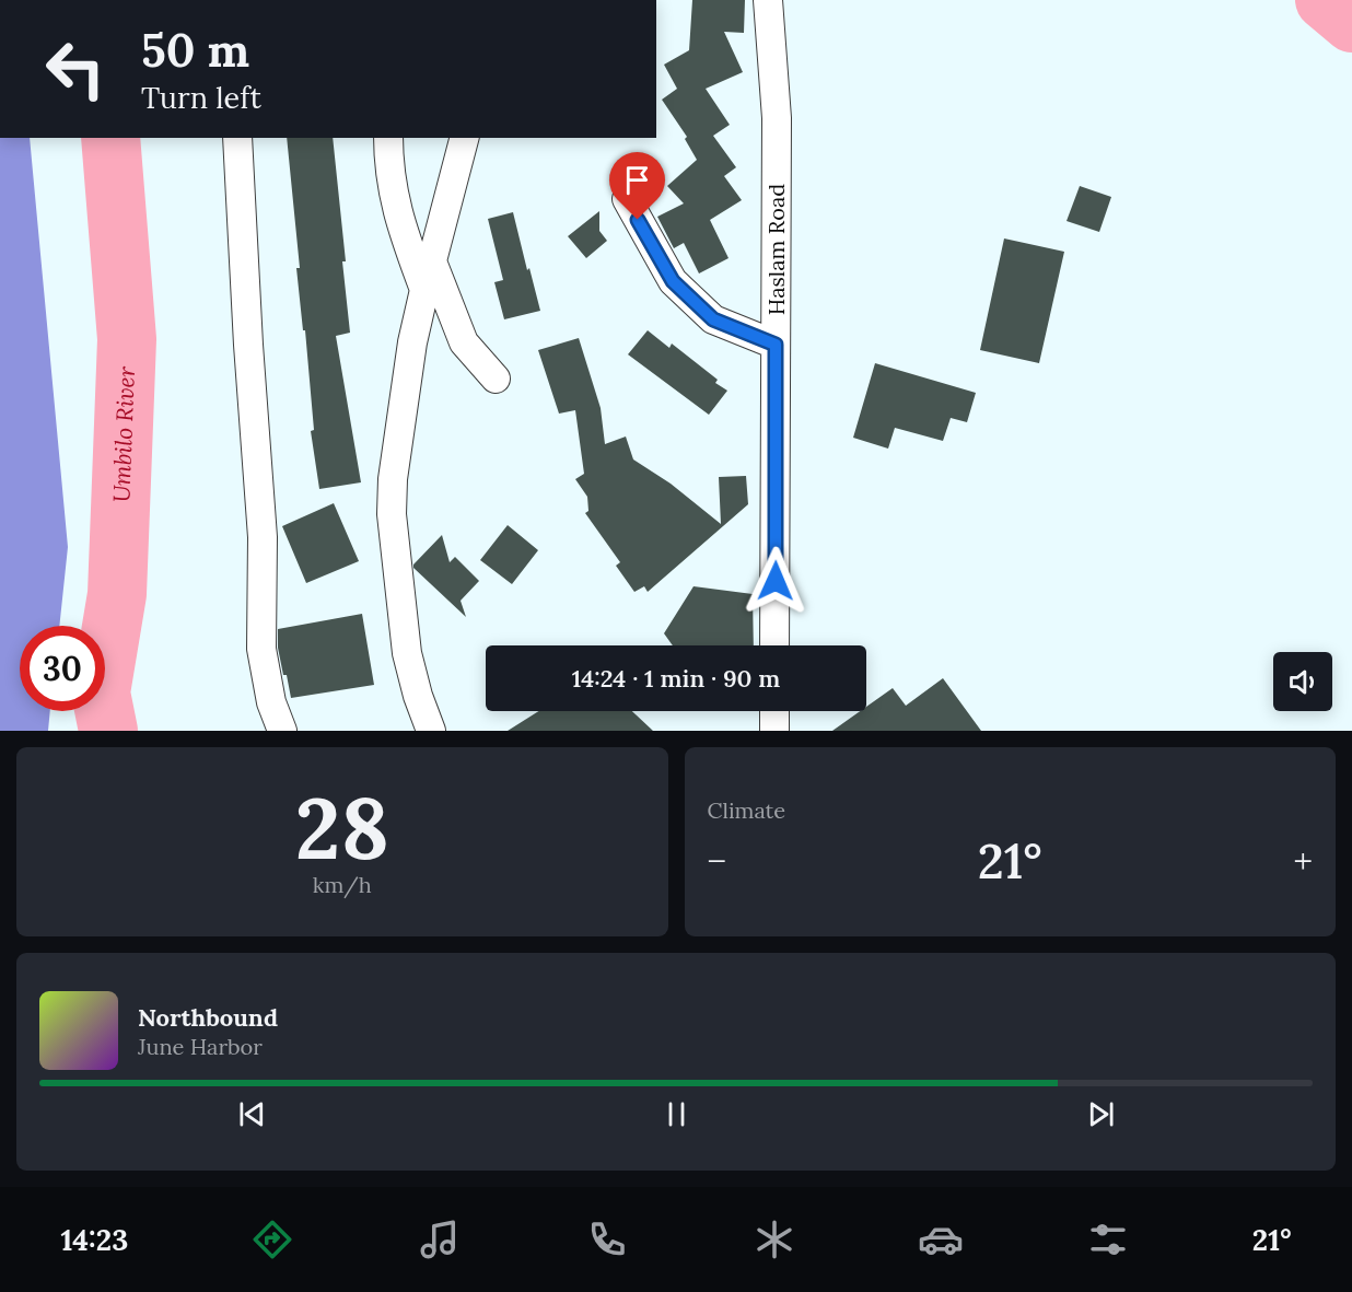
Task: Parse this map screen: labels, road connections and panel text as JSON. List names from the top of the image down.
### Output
{
  "streets": {
    "street": ["Haslam Road"]
  },
  "water": ["Umbilo River"],
  "page": {
    "turn": ["50 m", "Turn left"],
    "limit": "30",
    "trip": "14:24 · 1 min · 90 m",
    "tile": [
      ["28", "km/h"],
      "Climate"
    ],
    "heat": ["−", "21°", "+"],
    "song": ["Northbound", "June Harbor"],
    "tabs": ["14:23", "21°"]
  }
}
